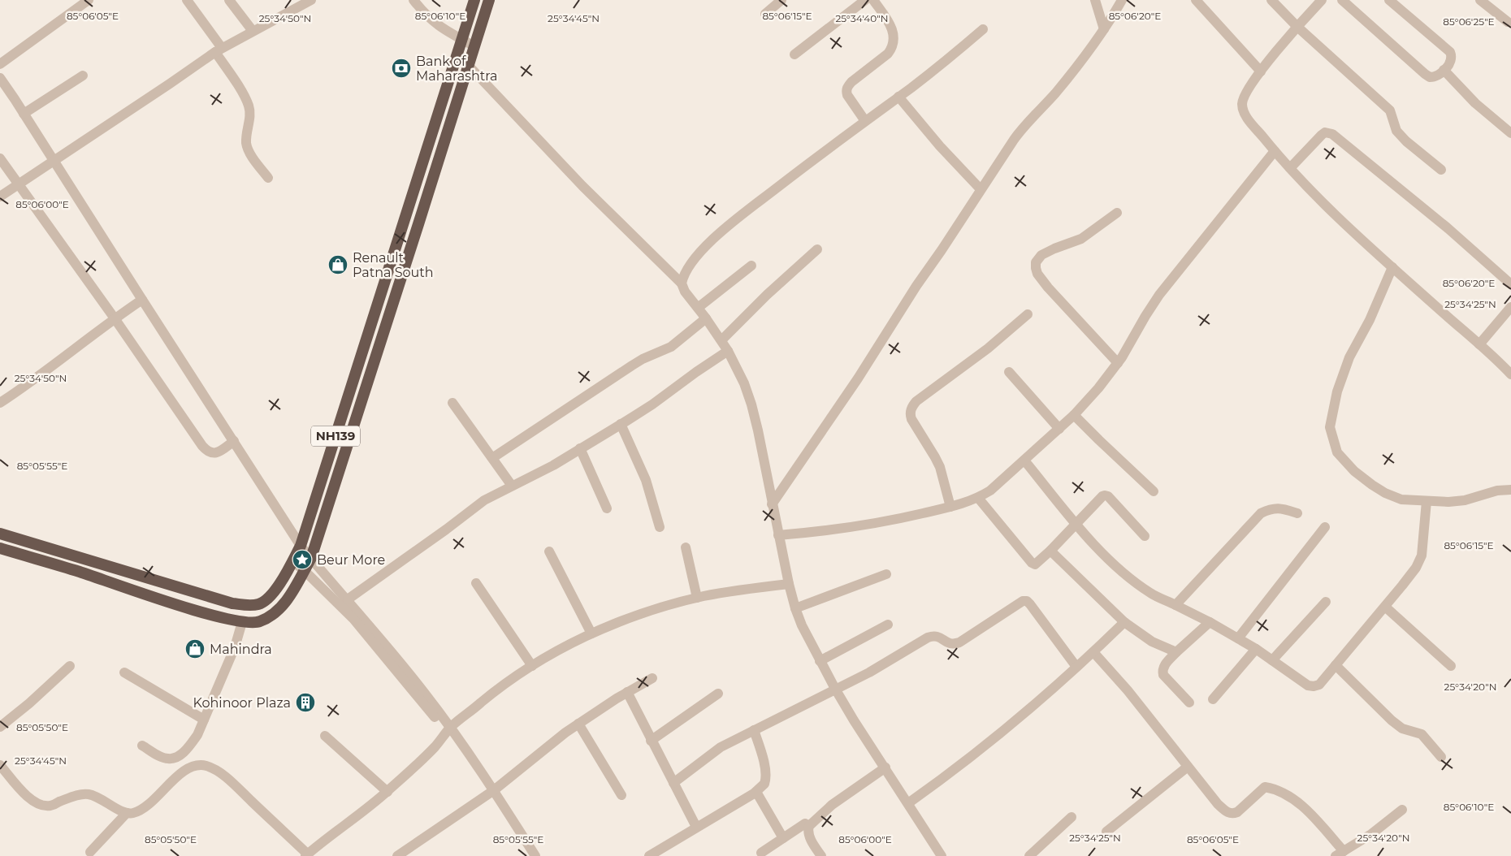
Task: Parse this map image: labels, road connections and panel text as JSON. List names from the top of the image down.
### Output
{
  "streets": {
    "highway": ["NH139"]
  },
  "places": {
    "bank": ["Bank of Maharashtra"],
    "shop": ["Renault Patna South", "Mahindra"],
    "place": ["Beur More"],
    "building": ["Kohinoor Plaza"]
  },
  "coordinates": [
    "85°06'05\"E",
    "85°06'10\"E",
    "85°06'15\"E",
    "85°06'20\"E",
    "25°34'40\"N",
    "25°34'50\"N",
    "25°34'45\"N",
    "85°06'25\"E",
    "85°06'00\"E",
    "25°34'25\"N",
    "85°05'55\"E",
    "25°34'20\"N",
    "85°05'50\"E"
  ]
}
